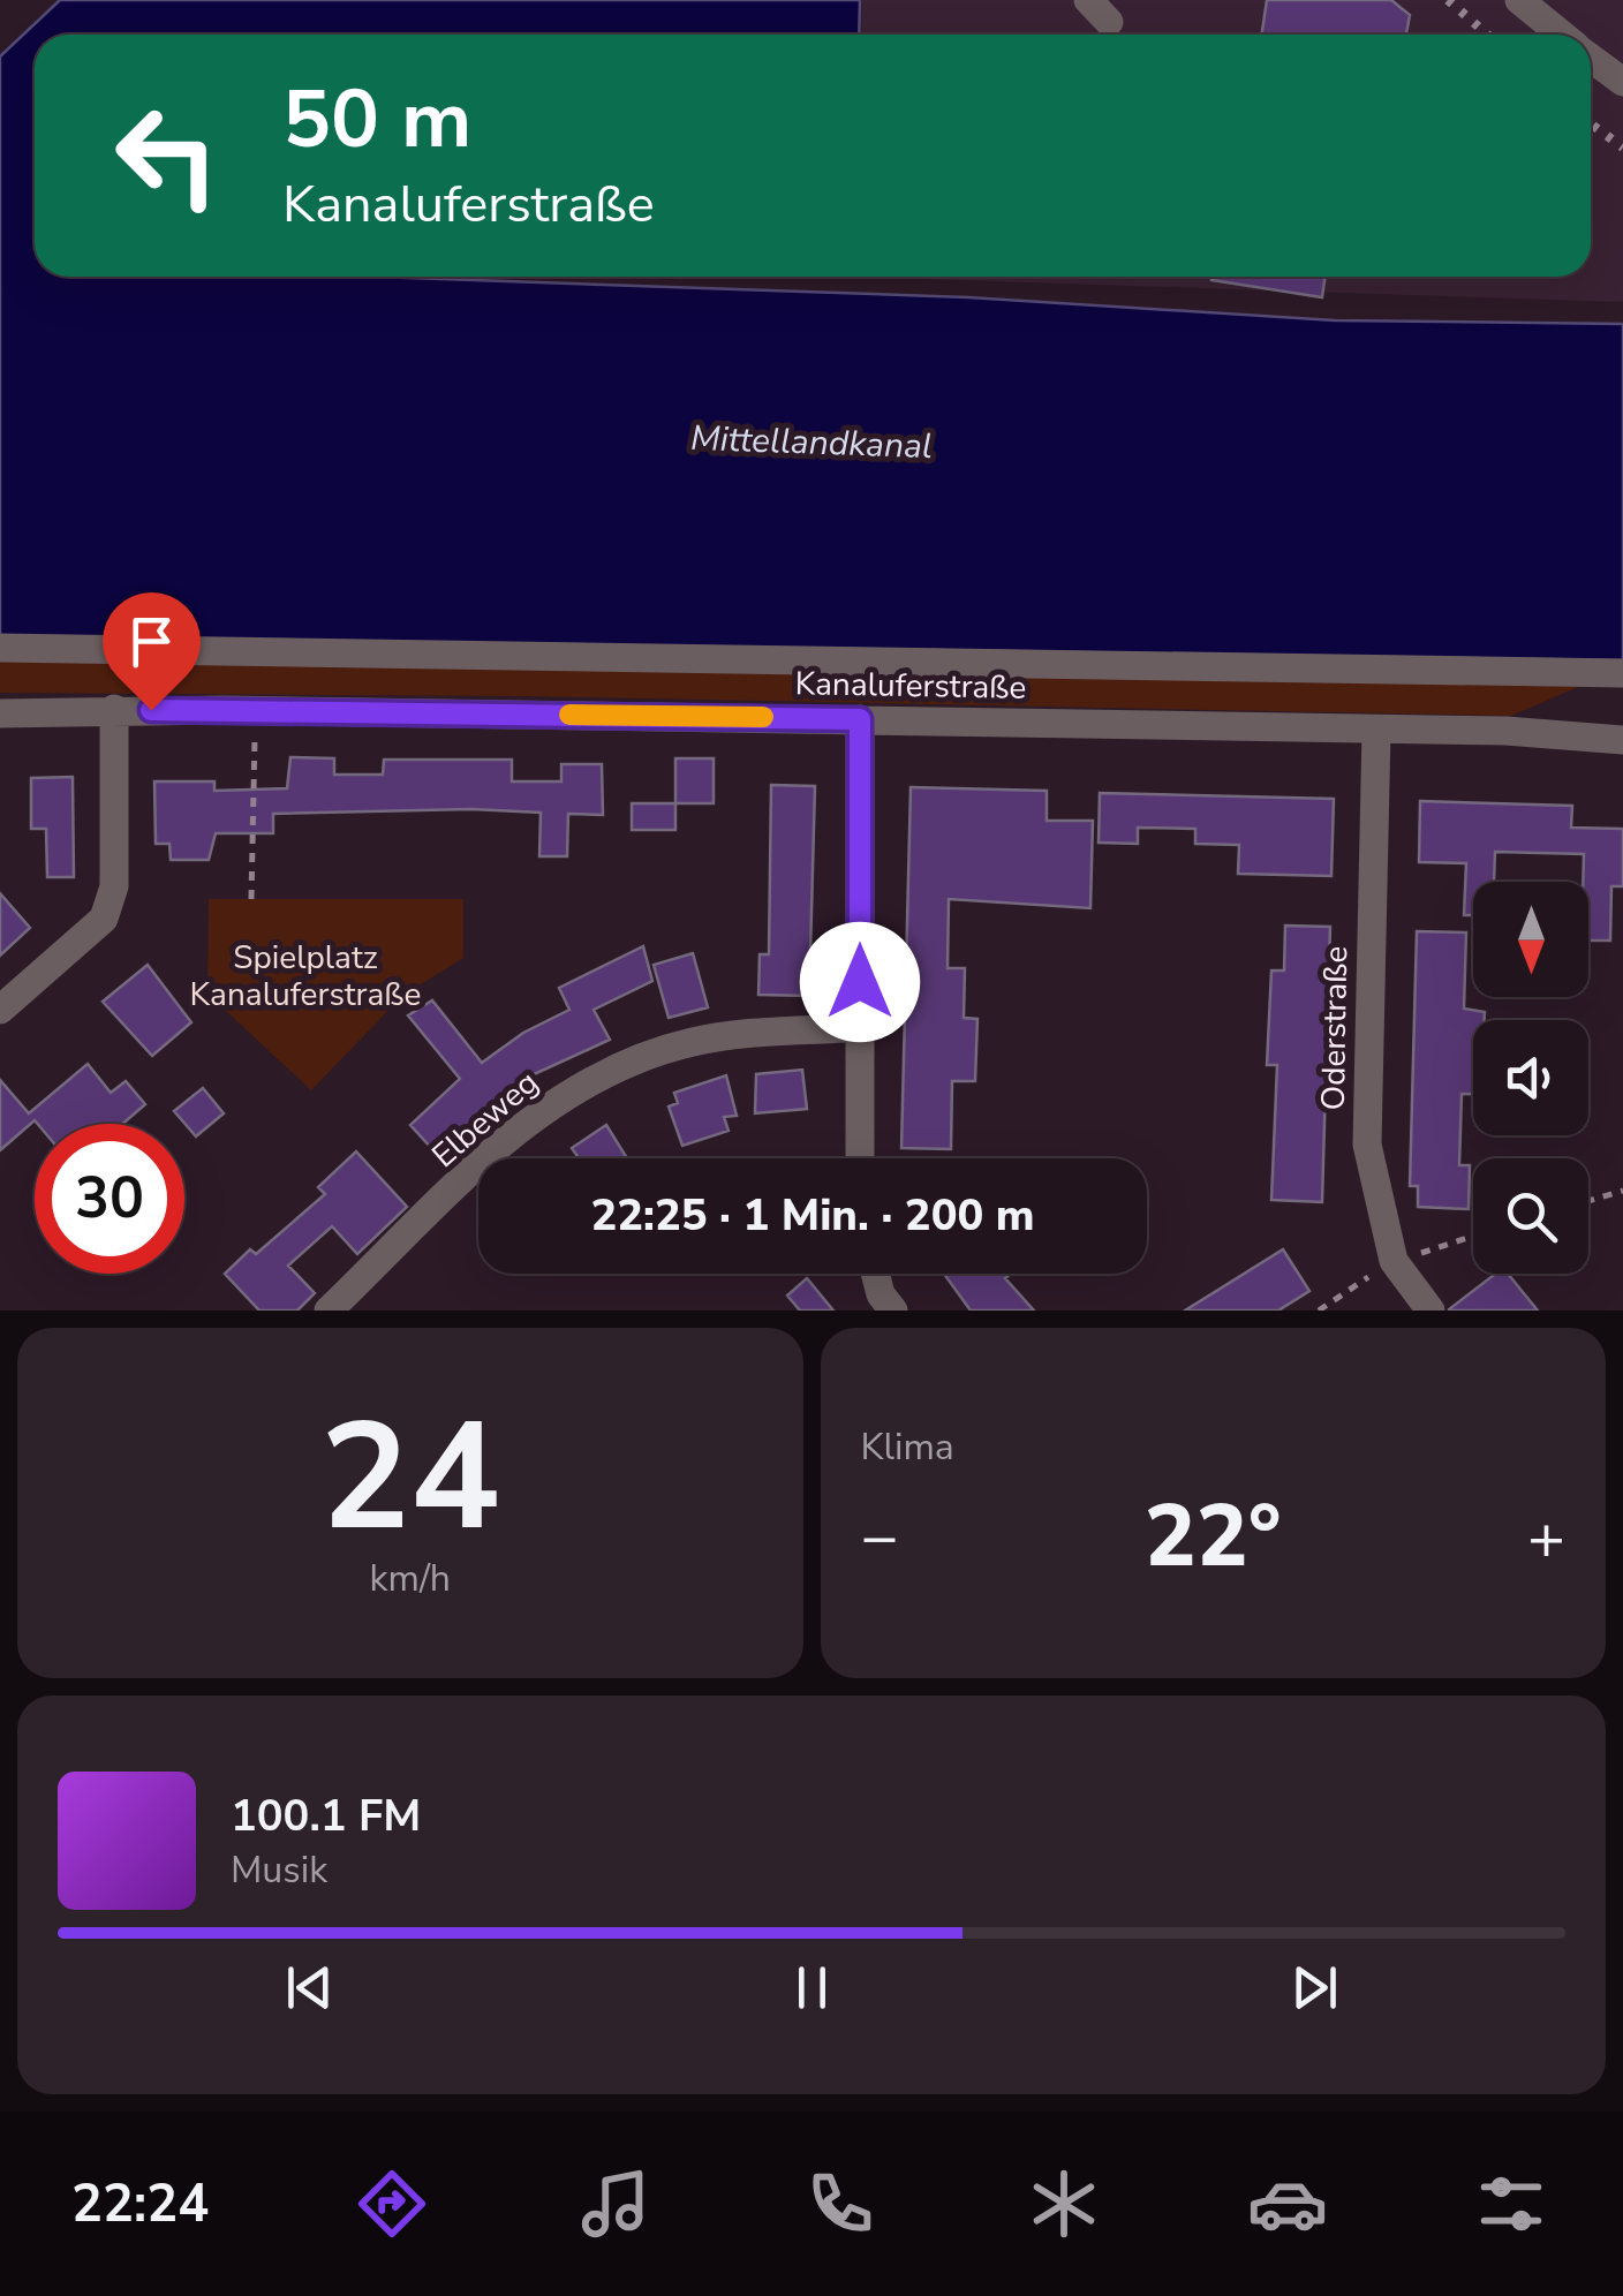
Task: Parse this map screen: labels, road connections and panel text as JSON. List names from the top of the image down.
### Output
{
  "streets": {
    "street": ["Kanaluferstraße", "Oderstraße", "Elbeweg"]
  },
  "crossings": [
    ["Kanaluferstraße", "Oderstraße"]
  ],
  "water": ["Mittellandkanal"],
  "parks": ["Spielplatz Kanaluferstraße"],
  "north": "bottom",
  "page": {
    "turn": ["50 m", "Kanaluferstraße"],
    "limit": "30",
    "trip": "22:25 · 1 Min. · 200 m",
    "tile": [
      ["24", "km/h"],
      "Klima"
    ],
    "heat": ["−", "22°", "+"],
    "song": ["100.1 FM", "Musik"],
    "tabs": "22:24"
  }
}
